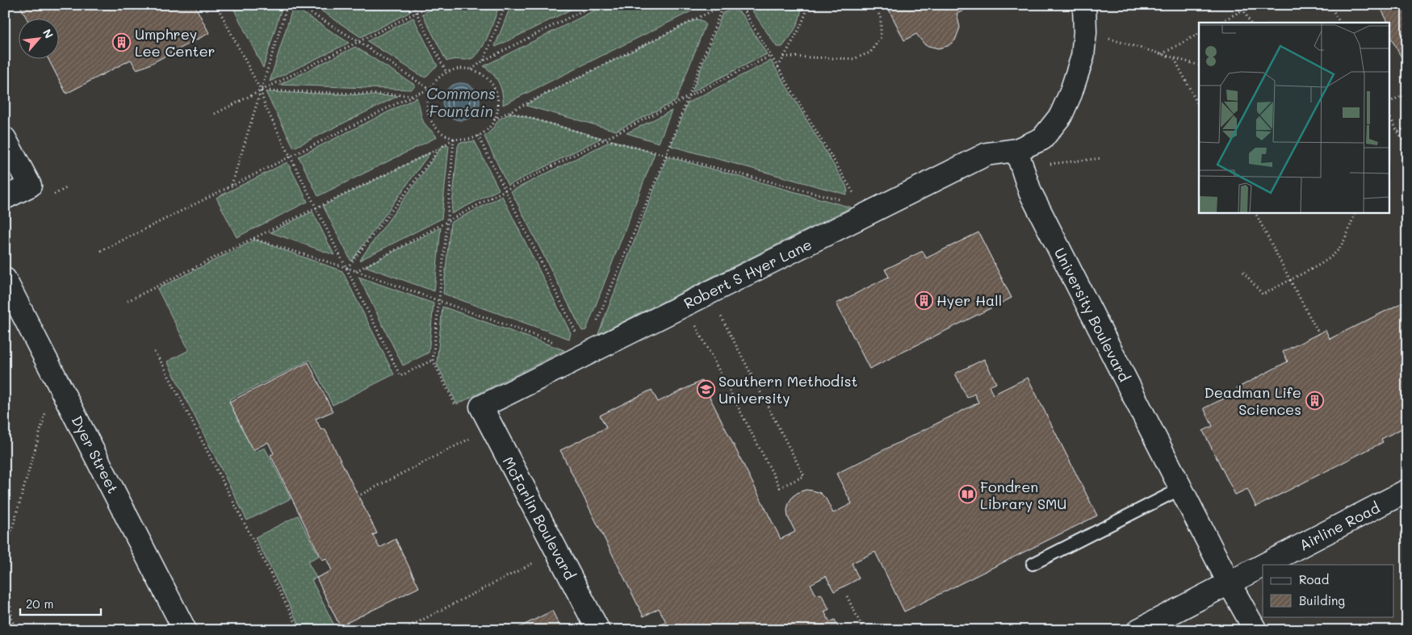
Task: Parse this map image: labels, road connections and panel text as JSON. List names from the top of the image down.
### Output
{
  "streets": {
    "street": [
      "Robert S Hyer Lane",
      "University Boulevard",
      "Dyer Street",
      "McFarlin Boulevard",
      "Airline Road"
    ]
  },
  "crossings": [
    ["Robert S Hyer Lane", "University Boulevard"],
    ["Robert S Hyer Lane", "McFarlin Boulevard"],
    ["University Boulevard", "Airline Road"]
  ],
  "water": ["Commons Fountain"],
  "places": {
    "building": ["Umphrey Lee Center", "Hyer Hall", "Deadman Life Sciences"],
    "school or university": ["Southern Methodist University"],
    "library": ["Fondren Library SMU"]
  },
  "legend": ["Road", "Building"],
  "scale_bar": "20 m",
  "north": "top right"
}
